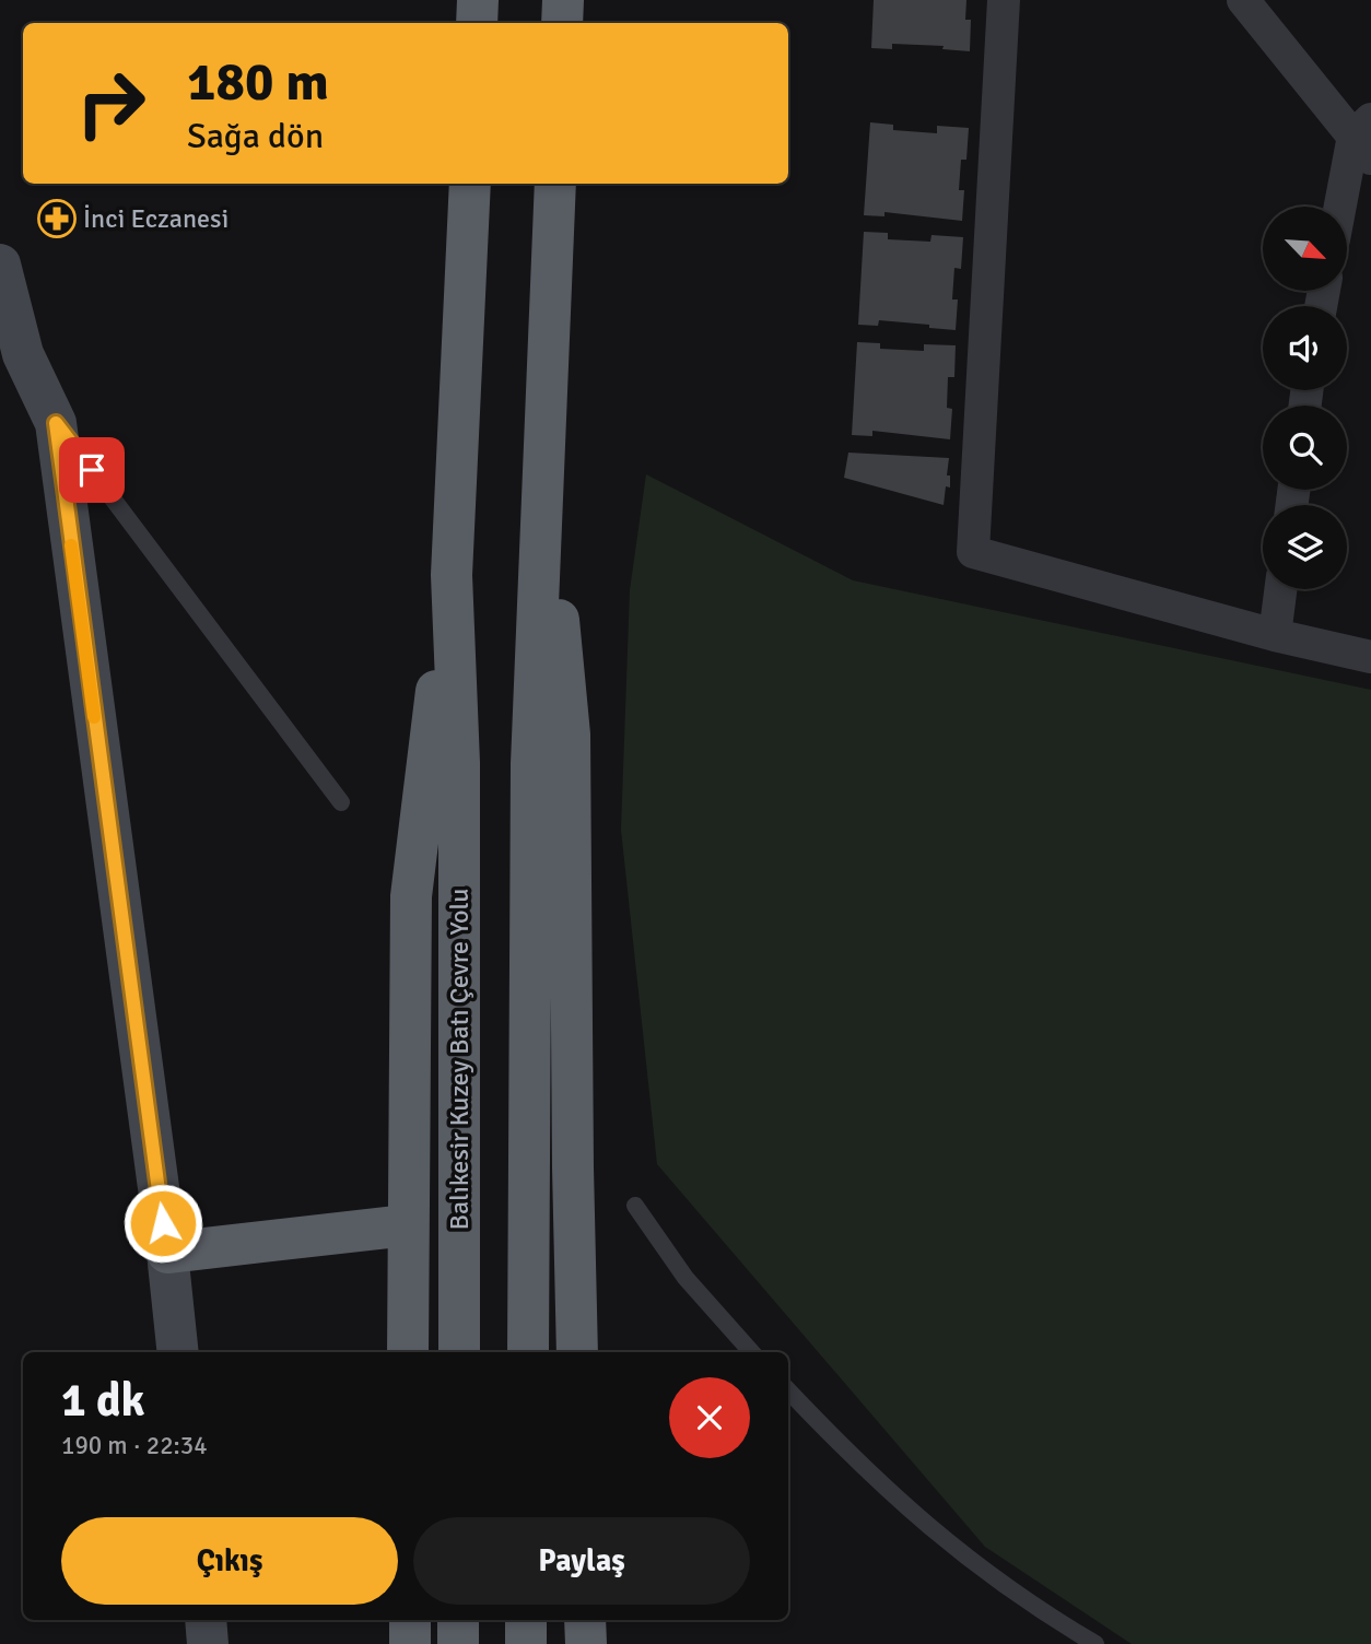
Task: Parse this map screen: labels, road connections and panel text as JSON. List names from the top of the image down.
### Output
{
  "streets": {
    "highway": ["Balıkesir Kuzey Batı Çevre Yolu"]
  },
  "places": {
    "pharmacy": ["İnci Eczanesi"]
  },
  "north": "bottom right",
  "page": {
    "turn": ["180 m", "Sağa dön"],
    "heading": ["1 dk", "190 m · 22:34"],
    "buttons": ["Çıkış", "Paylaş"]
  }
}
